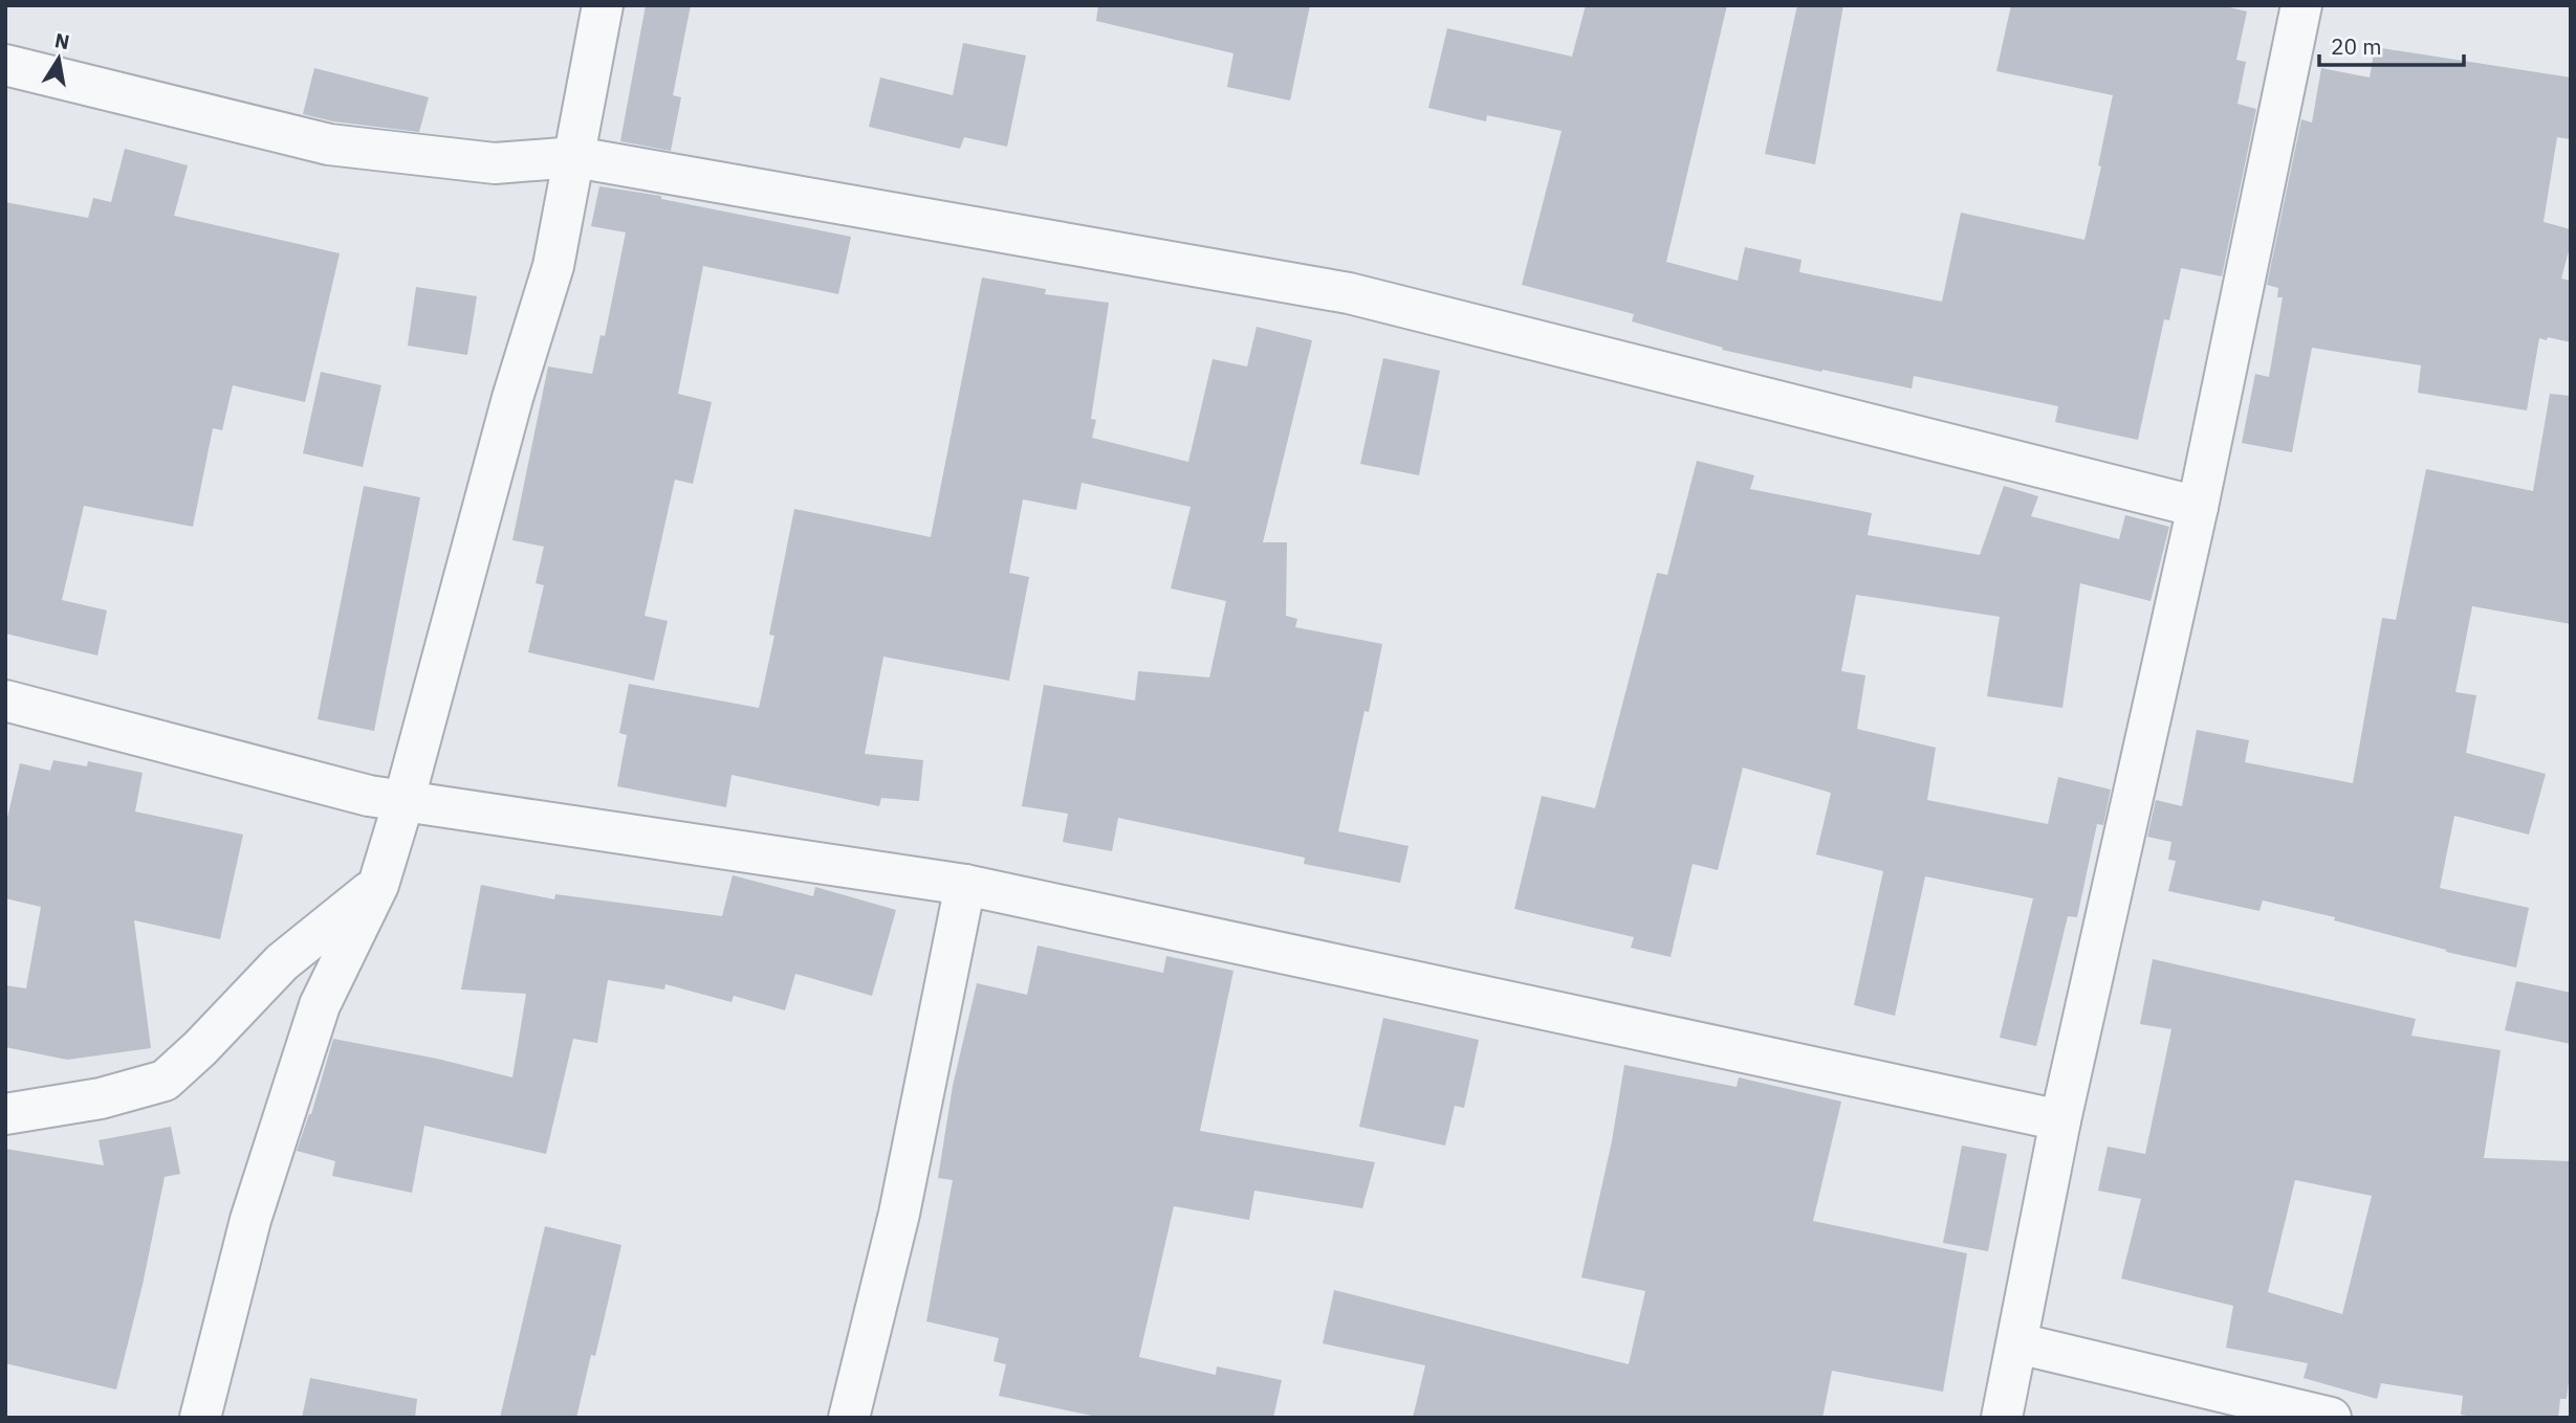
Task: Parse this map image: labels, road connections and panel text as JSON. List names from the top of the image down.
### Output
{
  "scale_bar": "20 m",
  "north": "top"
}
